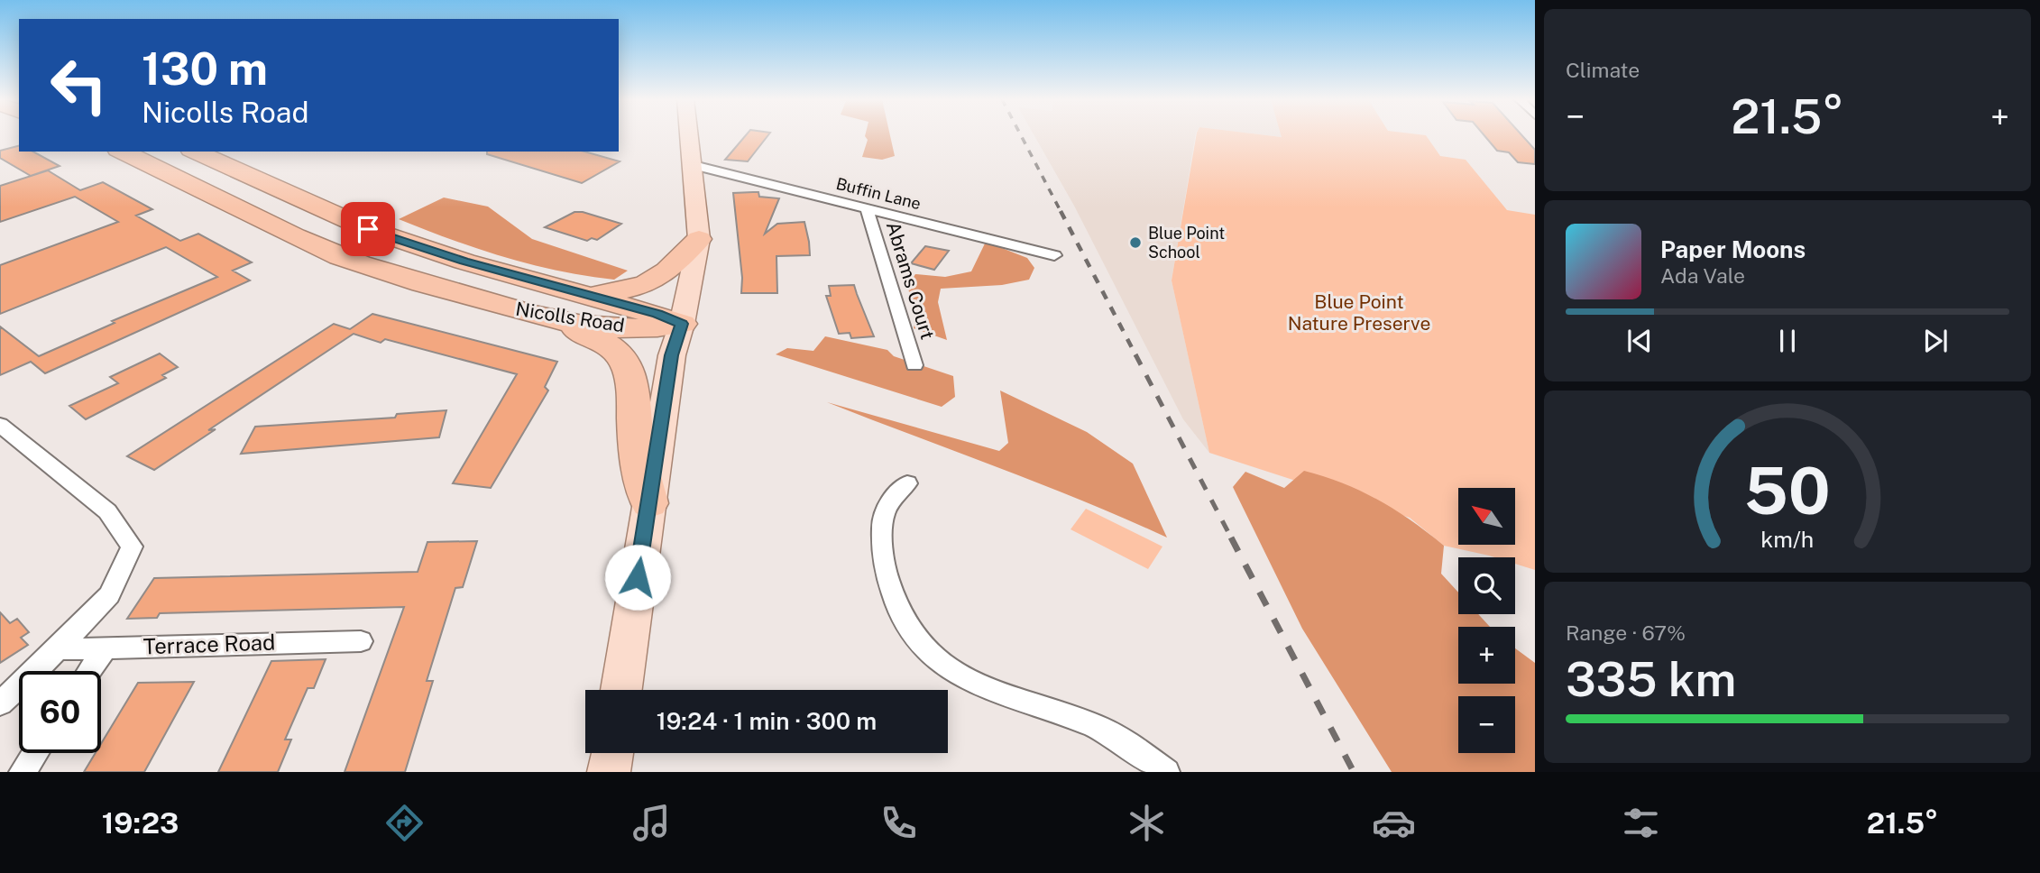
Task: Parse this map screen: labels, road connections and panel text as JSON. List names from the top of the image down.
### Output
{
  "streets": {
    "highway": ["Nicolls Road"],
    "street": ["Buffin Lane", "Abrams Court", "Terrace Road"]
  },
  "crossings": [
    ["Buffin Lane", "Abrams Court"]
  ],
  "parks": ["Blue Point Nature Preserve"],
  "places": ["Blue Point School"],
  "north": "top left",
  "page": {
    "tile": [
      "Climate",
      ["Range · 67%", "335 km"]
    ],
    "turn": ["130 m", "Nicolls Road"],
    "heat": ["−", "21.5°", "+"],
    "song": ["Paper Moons", "Ada Vale"],
    "map_buttons": ["+", "−"],
    "limit": "60",
    "trip": "19:24 · 1 min · 300 m",
    "tabs": ["19:23", "21.5°"],
    "gauge": ["50", "km/h"]
  }
}
